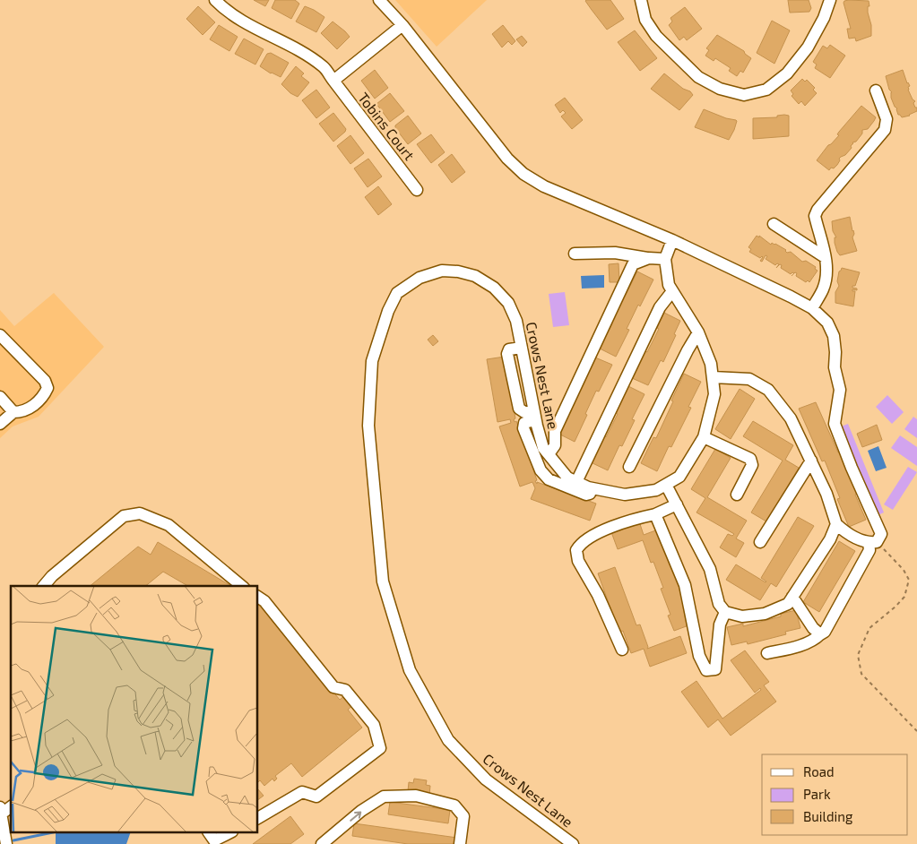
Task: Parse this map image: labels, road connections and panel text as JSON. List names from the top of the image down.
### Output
{
  "streets": {
    "street": ["Tobins Court", "Crows Nest Lane"]
  },
  "legend": ["Road", "Park", "Building"]
}
